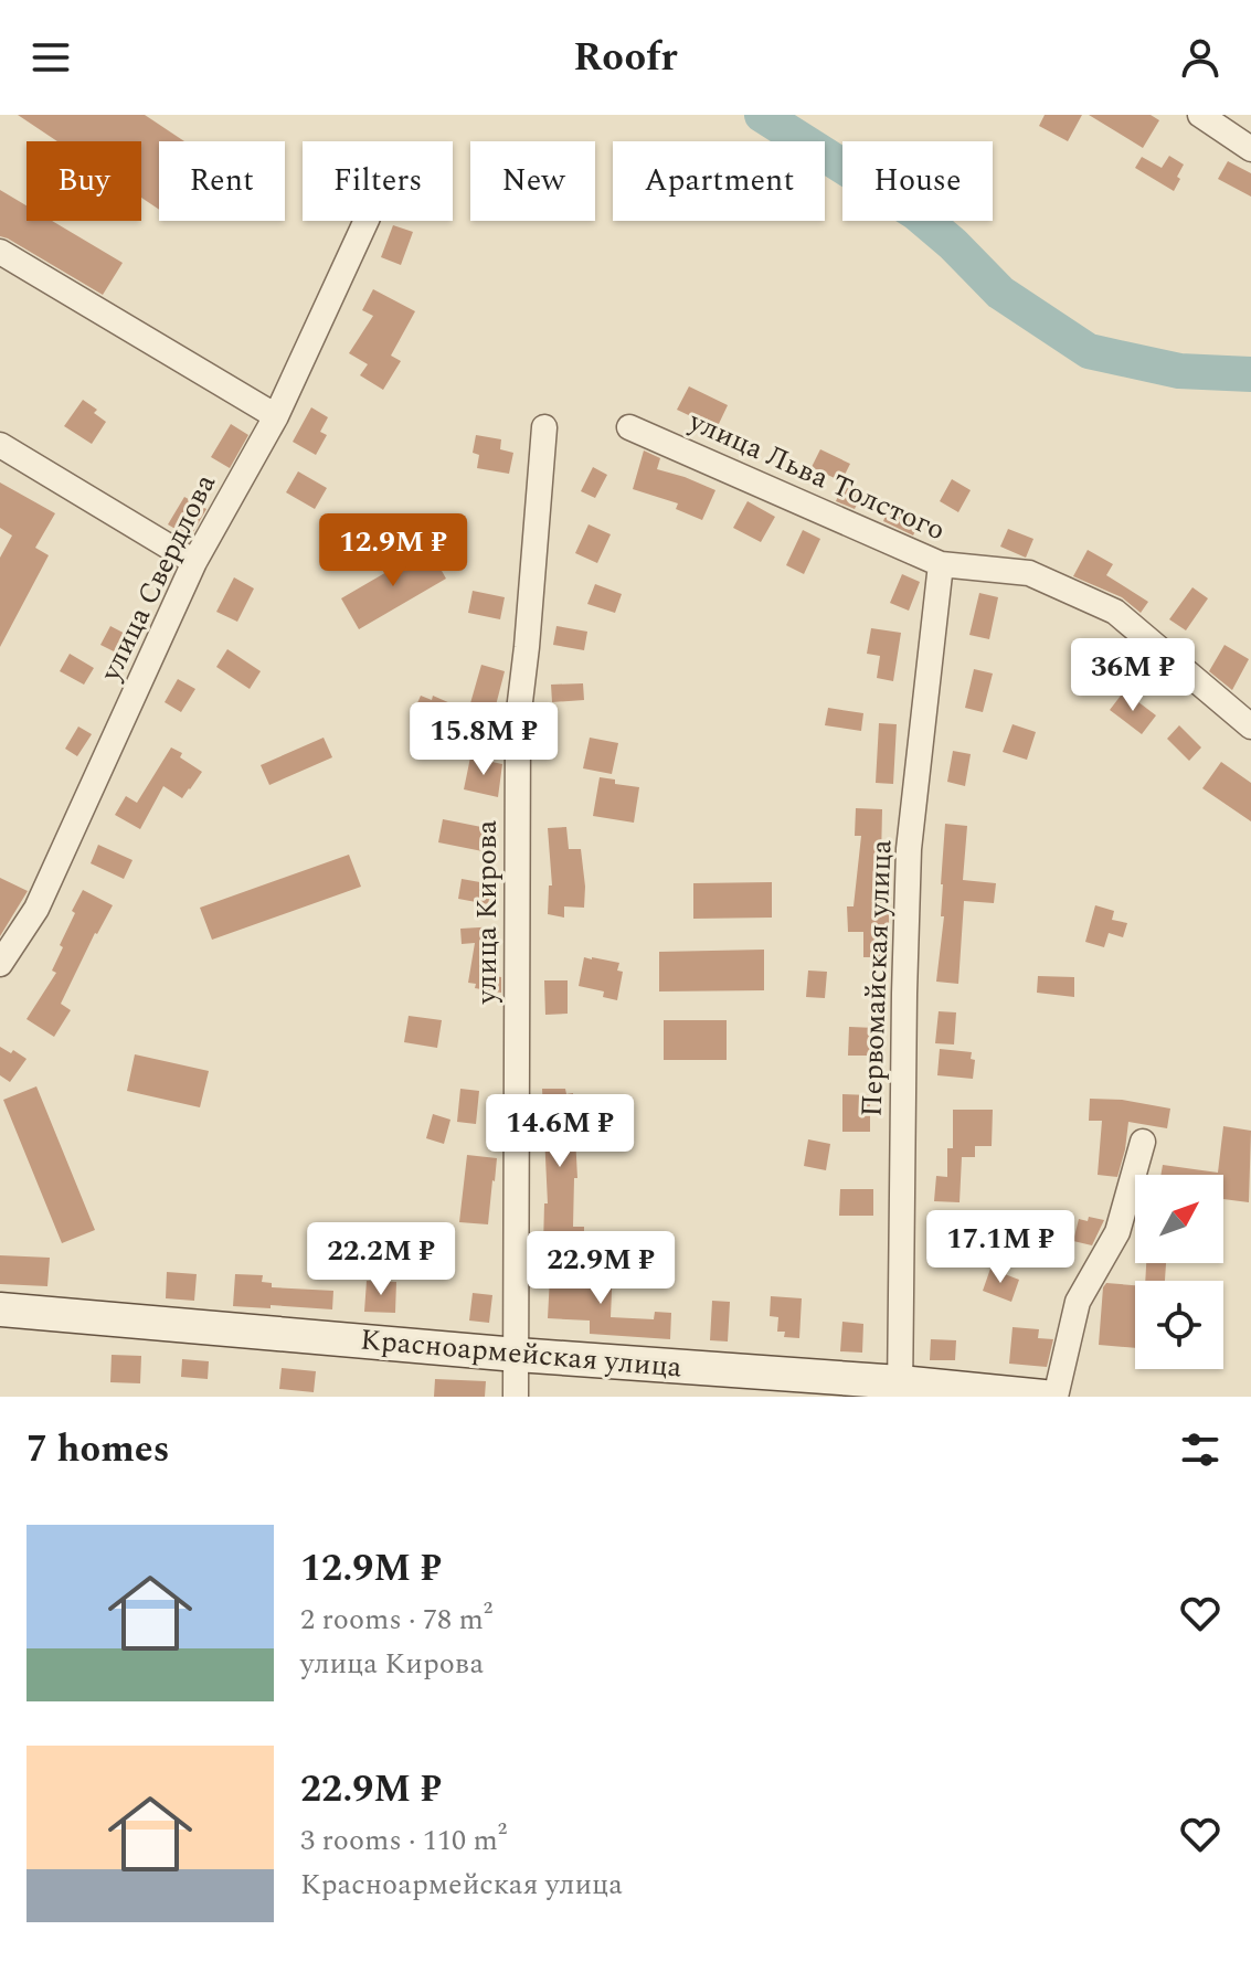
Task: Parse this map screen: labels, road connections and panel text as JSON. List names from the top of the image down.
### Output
{
  "streets": {
    "main road": ["Красноармейская улица"],
    "street": [
      "улица Льва Толстого",
      "улица Свердлова",
      "улица Кирова",
      "Первомайская улица"
    ]
  },
  "crossings": [
    ["улица Льва Толстого", "Первомайская улица"],
    ["улица Кирова", "Красноармейская улица"],
    ["Первомайская улица", "Красноармейская улица"]
  ],
  "north": "top right",
  "page": {
    "header": "Roofr",
    "chip": [
      "Buy",
      "Rent",
      "Filters",
      "New",
      "Apartment",
      "House"
    ],
    "price": [
      "12.9M ₽",
      "36M ₽",
      "15.8M ₽",
      "14.6M ₽",
      "17.1M ₽",
      "22.2M ₽",
      "22.9M ₽"
    ],
    "heading": "7 homes",
    "list": [
      {
        "name": "12.9M ₽",
        "note": "2 rooms · 78 m² · улица Кирова"
      },
      {
        "name": "22.9M ₽",
        "note": "3 rooms · 110 m² · Красноармейская улица"
      }
    ]
  }
}
